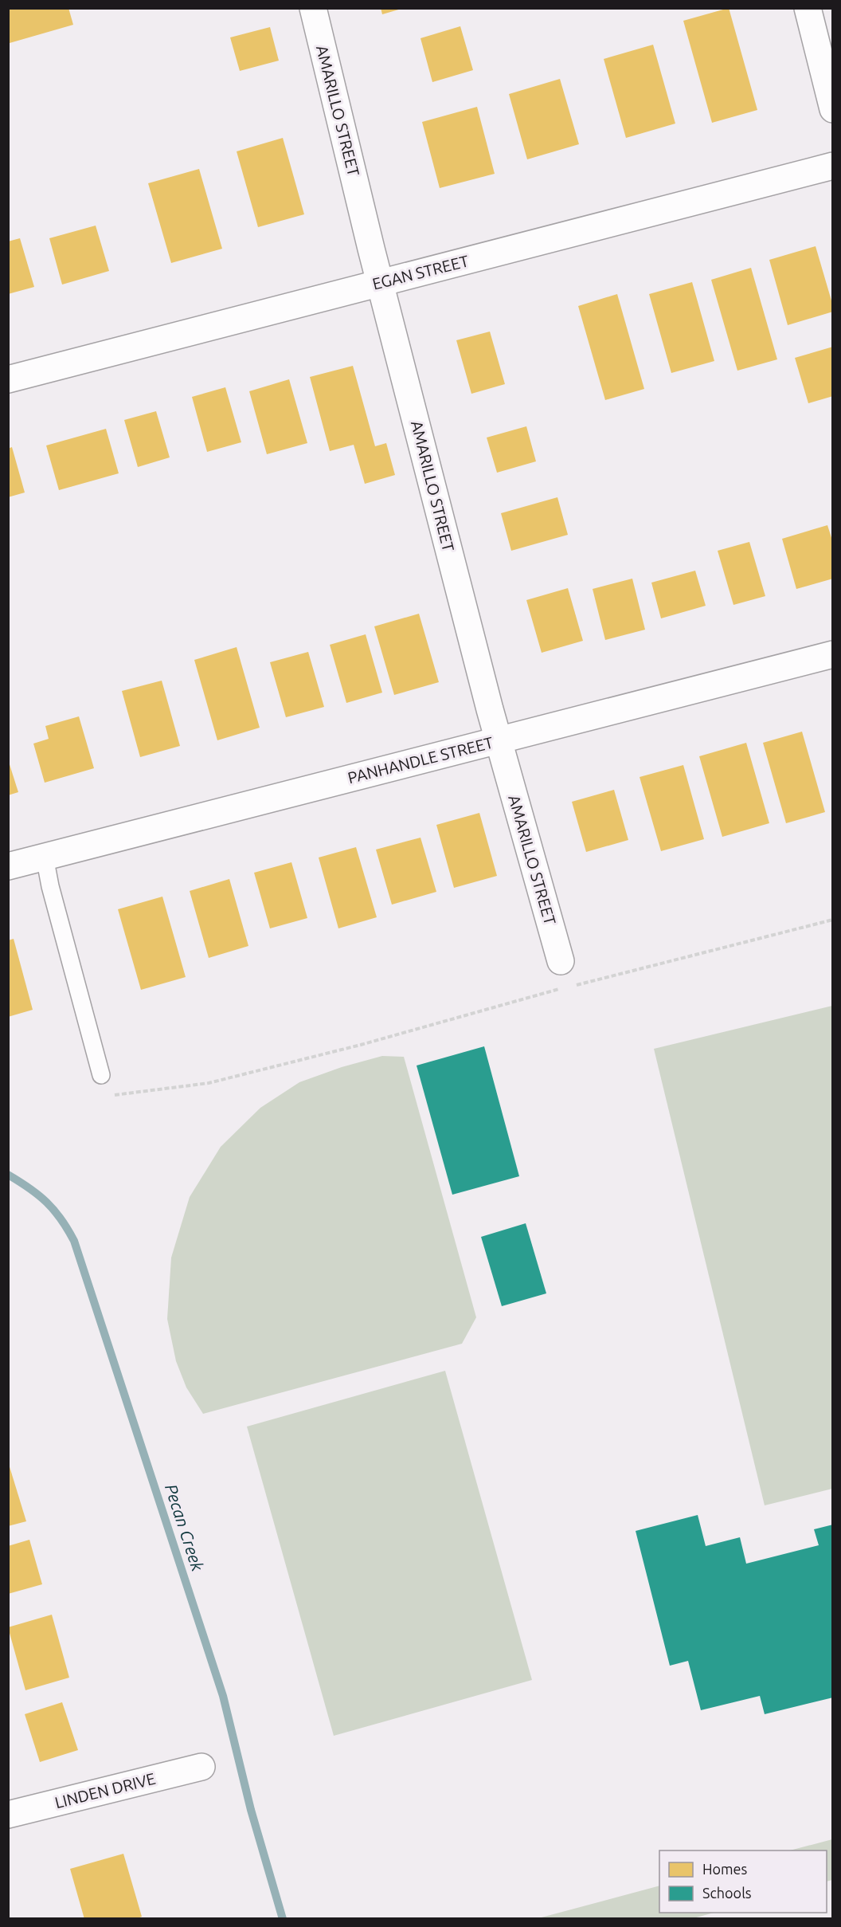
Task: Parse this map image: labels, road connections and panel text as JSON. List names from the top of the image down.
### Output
{
  "streets": {
    "street": [
      "AMARILLO STREET",
      "EGAN STREET",
      "PANHANDLE STREET",
      "LINDEN DRIVE"
    ]
  },
  "crossings": [
    ["AMARILLO STREET", "EGAN STREET"],
    ["AMARILLO STREET", "PANHANDLE STREET"]
  ],
  "water": ["Pecan Creek"],
  "legend": ["Homes", "Schools"]
}
